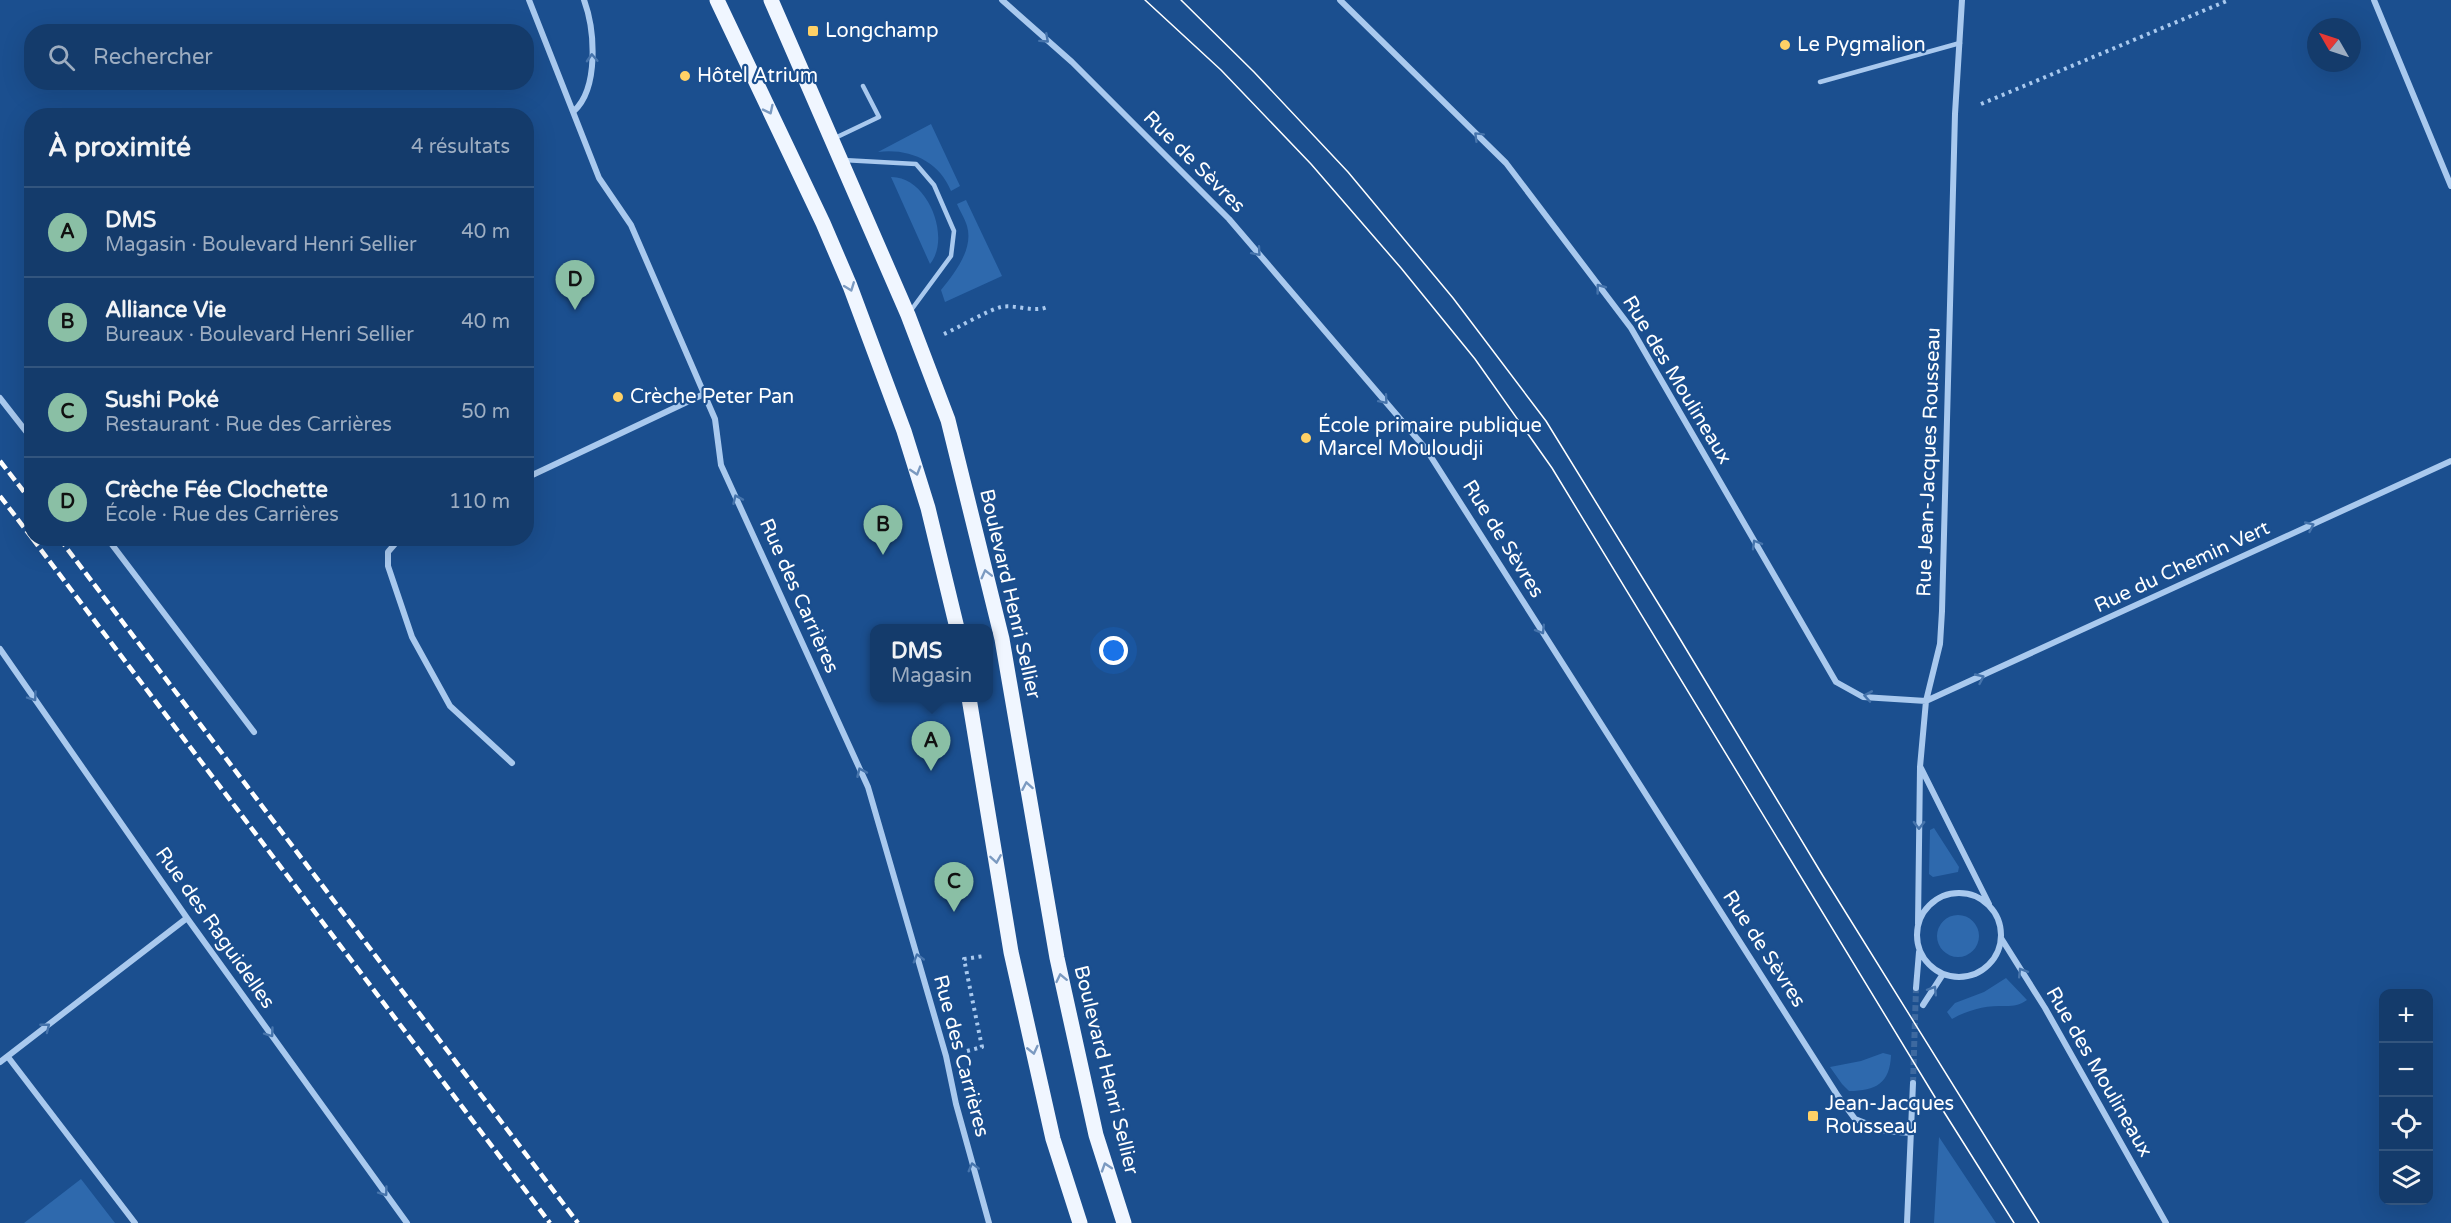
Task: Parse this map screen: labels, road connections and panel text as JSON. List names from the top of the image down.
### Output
{
  "streets": {
    "main road": ["Boulevard Henri Sellier"],
    "street": [
      "Rue de Sèvres",
      "Rue des Moulineaux",
      "Rue Jean-Jacques Rousseau",
      "Rue du Chemin Vert",
      "Rue des Carrières",
      "Rue des Raguidelles"
    ]
  },
  "crossings": [
    ["Rue des Moulineaux", "Rue Jean-Jacques Rousseau"],
    ["Rue des Moulineaux", "Rue du Chemin Vert"],
    ["Rue Jean-Jacques Rousseau", "Rue du Chemin Vert"]
  ],
  "one_way": [
    "Rue de Sèvres",
    "Rue des Moulineaux",
    "Rue du Chemin Vert",
    "Rue des Carrières",
    "Rue des Raguidelles"
  ],
  "places": {
    "transit": ["Longchamp", "Jean-Jacques Rousseau"],
    "other": [
      "Le Pygmalion",
      "Hôtel Atrium",
      "Crèche Peter Pan",
      "École primaire publique Marcel Mouloudji"
    ]
  },
  "north": "top left",
  "page": {
    "search": "Rechercher",
    "heading": ["À proximité", "4 résultats"],
    "list": [
      {
        "mark": "A",
        "name": "DMS",
        "note": "Magasin · Boulevard Henri Sellier",
        "value": "40 m"
      },
      {
        "mark": "B",
        "name": "Alliance Vie",
        "note": "Bureaux · Boulevard Henri Sellier",
        "value": "40 m"
      },
      {
        "mark": "C",
        "name": "Sushi Poké",
        "note": "Restaurant · Rue des Carrières",
        "value": "50 m"
      },
      {
        "mark": "D",
        "name": "Crèche Fée Clochette",
        "note": "École · Rue des Carrières",
        "value": "110 m"
      }
    ],
    "pins": [
      "D",
      "B",
      "A",
      "C"
    ],
    "popup": ["DMS", "Magasin"],
    "map_buttons": ["+", "−"]
  }
}
